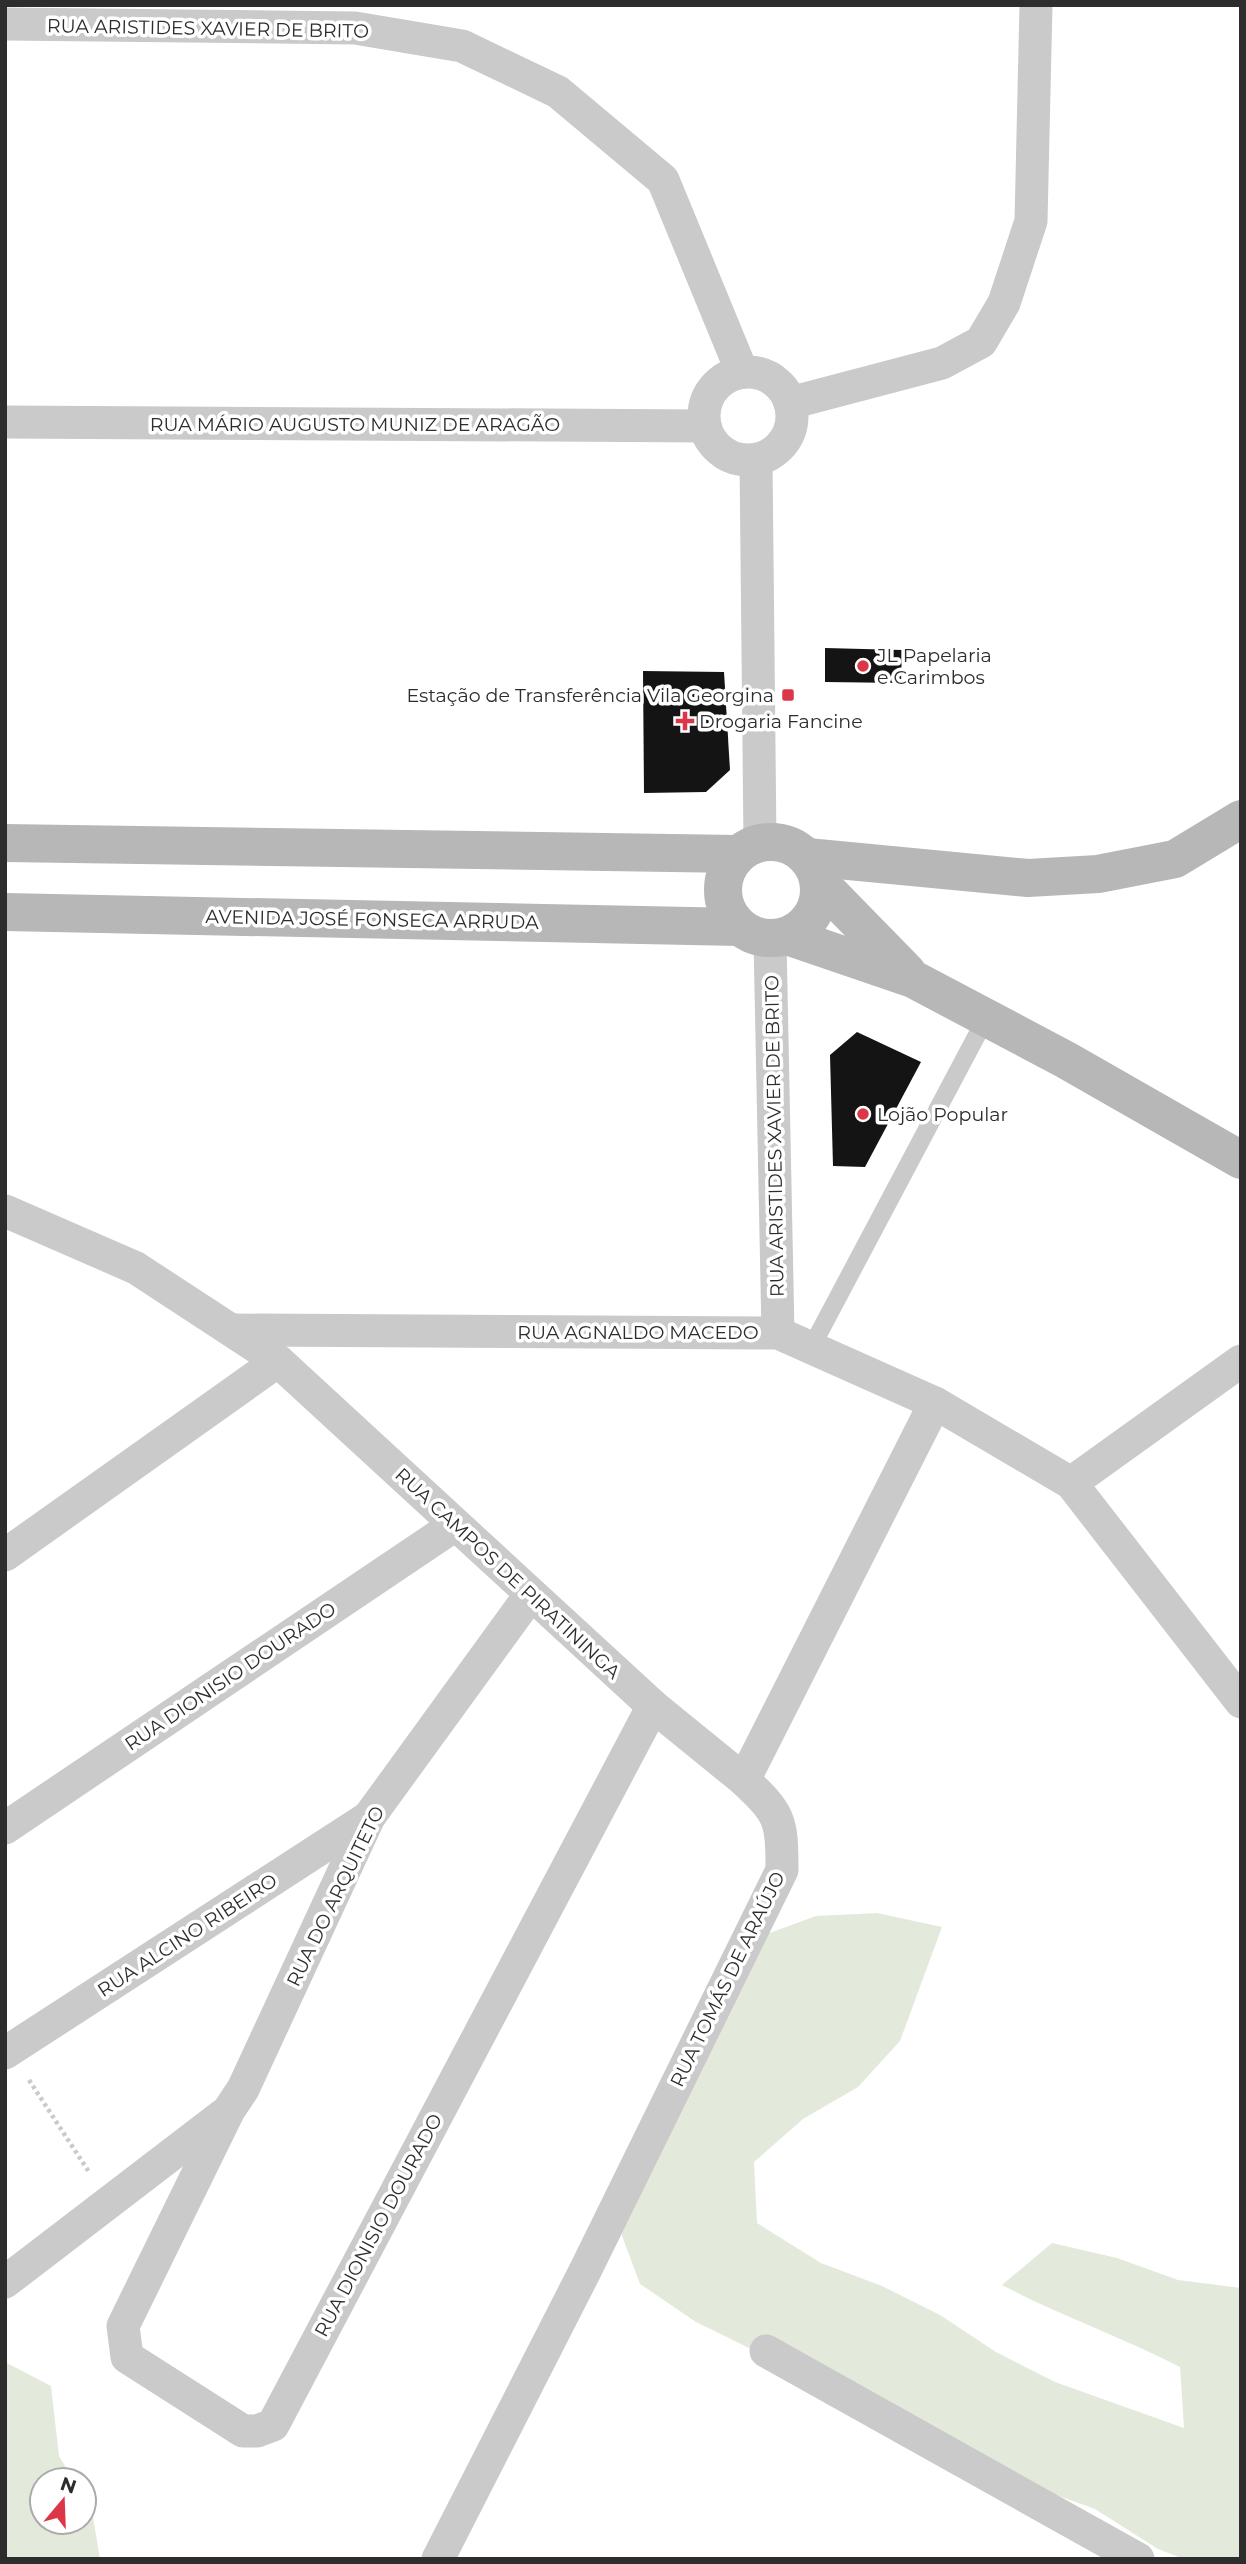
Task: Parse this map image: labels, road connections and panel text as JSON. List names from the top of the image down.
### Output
{
  "streets": {
    "main road": ["AVENIDA JOSÉ FONSECA ARRUDA"],
    "street": [
      "RUA ARISTIDES XAVIER DE BRITO",
      "RUA MÁRIO AUGUSTO MUNIZ DE ARAGÃO",
      "RUA AGNALDO MACEDO",
      "RUA CAMPOS DE PIRATININGA",
      "RUA DIONISIO DOURADO",
      "RUA DO ARQUITETO",
      "RUA ALCINO RIBEIRO",
      "RUA TOMÁS DE ARAÚJO"
    ]
  },
  "crossings": [
    ["RUA ARISTIDES XAVIER DE BRITO", "RUA MÁRIO AUGUSTO MUNIZ DE ARAGÃO"],
    ["RUA ARISTIDES XAVIER DE BRITO", "AVENIDA JOSÉ FONSECA ARRUDA"],
    ["RUA ARISTIDES XAVIER DE BRITO", "RUA AGNALDO MACEDO"],
    ["RUA AGNALDO MACEDO", "RUA CAMPOS DE PIRATININGA"],
    ["RUA CAMPOS DE PIRATININGA", "RUA DIONISIO DOURADO"],
    ["RUA CAMPOS DE PIRATININGA", "RUA DO ARQUITETO"],
    ["RUA CAMPOS DE PIRATININGA", "RUA TOMÁS DE ARAÚJO"],
    ["RUA DIONISIO DOURADO", "RUA DO ARQUITETO"],
    ["RUA DO ARQUITETO", "RUA ALCINO RIBEIRO"]
  ],
  "places": {
    "other": ["JL Papelaria e Carimbos", "Lojão Popular"],
    "transit": ["Estação de Transferência Vila Georgina"],
    "health": ["Drogaria Fancine"]
  },
  "north": "top"
}
